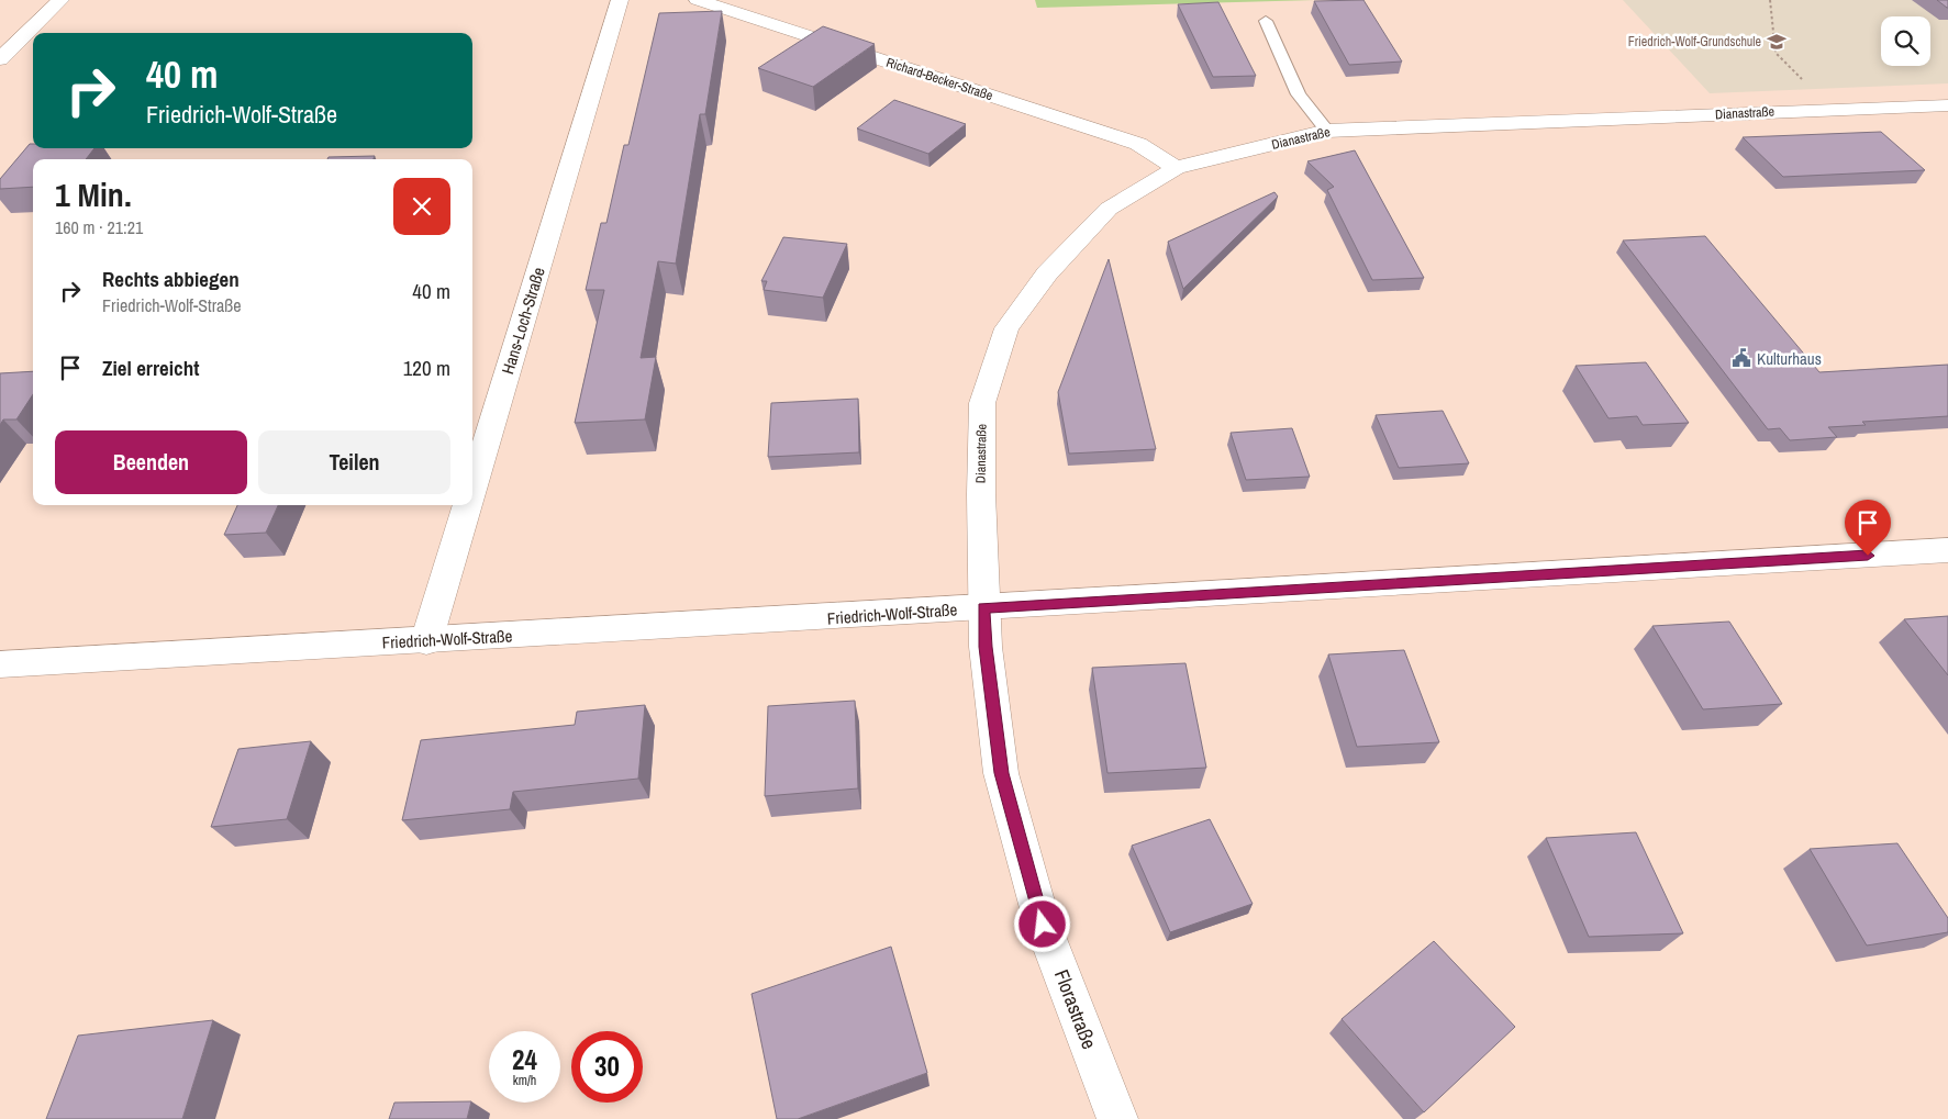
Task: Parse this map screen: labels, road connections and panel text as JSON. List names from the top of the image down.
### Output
{
  "streets": {
    "street": [
      "Richard-Becker-Straße",
      "Dianastraße",
      "Hans-Loch-Straße",
      "Friedrich-Wolf-Straße",
      "Florastraße"
    ]
  },
  "crossings": [
    ["Richard-Becker-Straße", "Dianastraße"],
    ["Dianastraße", "Friedrich-Wolf-Straße"],
    ["Dianastraße", "Florastraße"],
    ["Hans-Loch-Straße", "Friedrich-Wolf-Straße"],
    ["Friedrich-Wolf-Straße", "Florastraße"]
  ],
  "places": {
    "school or university": ["Friedrich-Wolf-Grundschule"],
    "public building": ["Kulturhaus"]
  },
  "page": {
    "turn": ["40 m", "Friedrich-Wolf-Straße"],
    "heading": ["1 Min.", "160 m · 21:21"],
    "list": [
      {
        "name": "Rechts abbiegen",
        "note": "Friedrich-Wolf-Straße",
        "value": "40 m"
      },
      {
        "name": "Ziel erreicht",
        "value": "120 m"
      }
    ],
    "buttons": ["Beenden", "Teilen"],
    "speed": "24 km/h",
    "limit": "30"
  }
}
